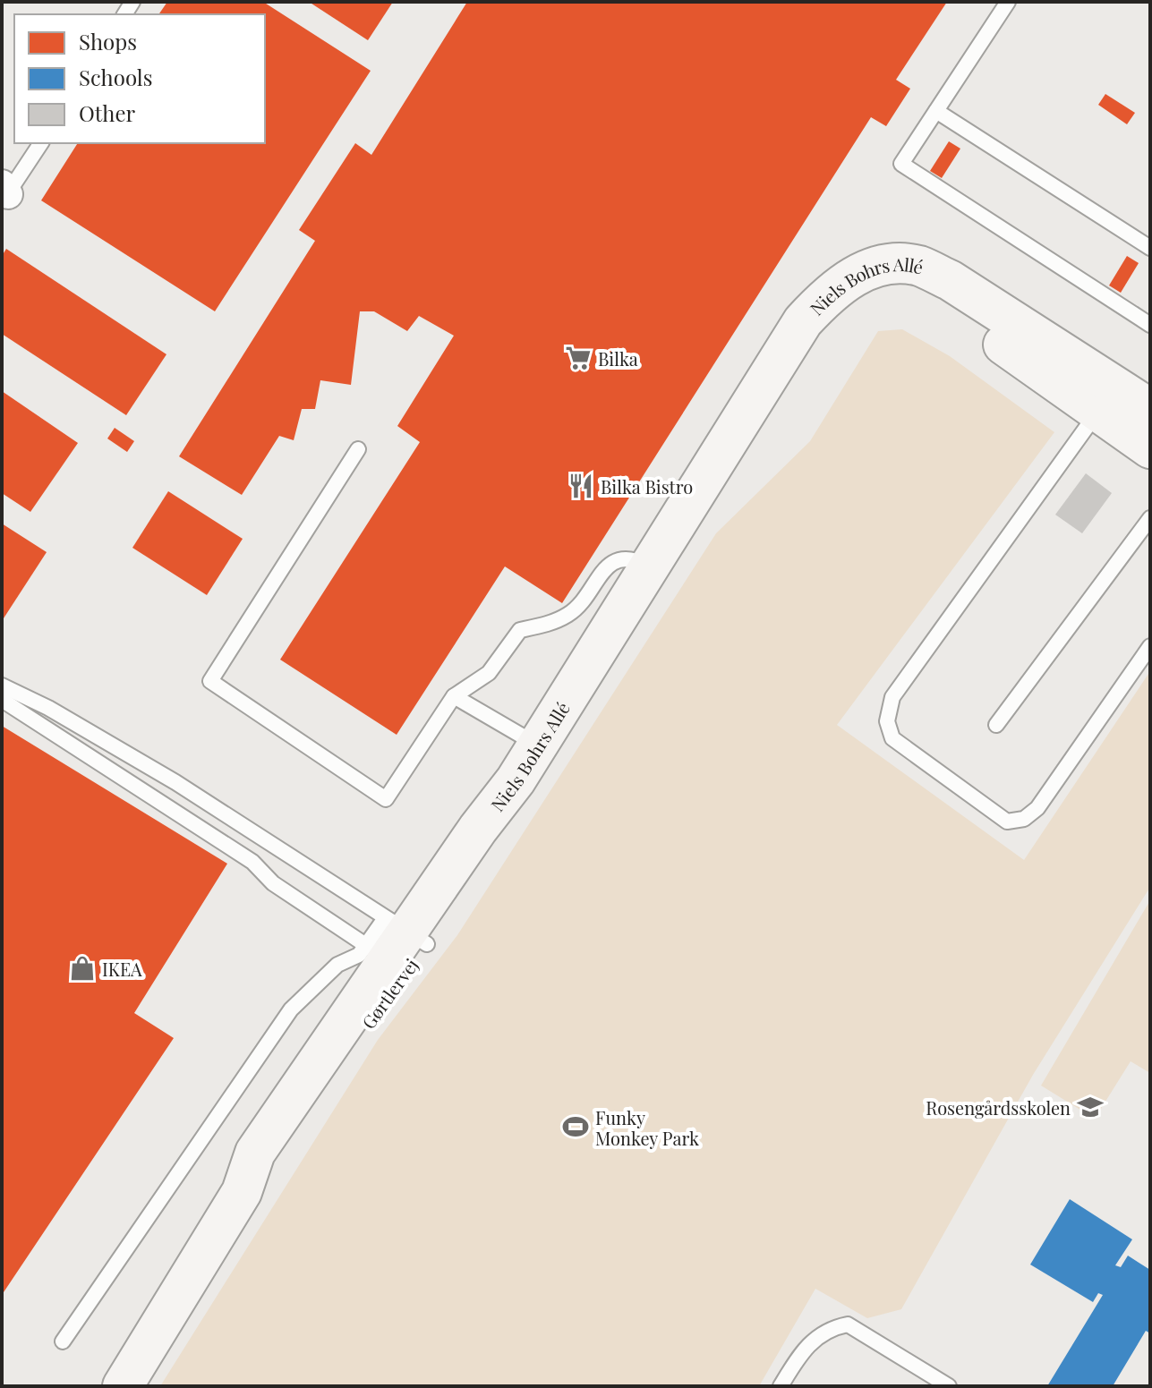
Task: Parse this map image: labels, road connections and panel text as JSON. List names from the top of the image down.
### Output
{
  "streets": {
    "street": ["Niels Bohrs Allé", "Gørtlervej"]
  },
  "crossings": [
    ["Niels Bohrs Allé", "Gørtlervej"]
  ],
  "places": {
    "supermarket": ["Bilka"],
    "restaurant": ["Bilka Bistro"],
    "shop": ["IKEA"],
    "school or university": ["Rosengårdsskolen"],
    "sports": ["Funky Monkey Park"]
  },
  "legend": ["Shops", "Schools", "Other"]
}
